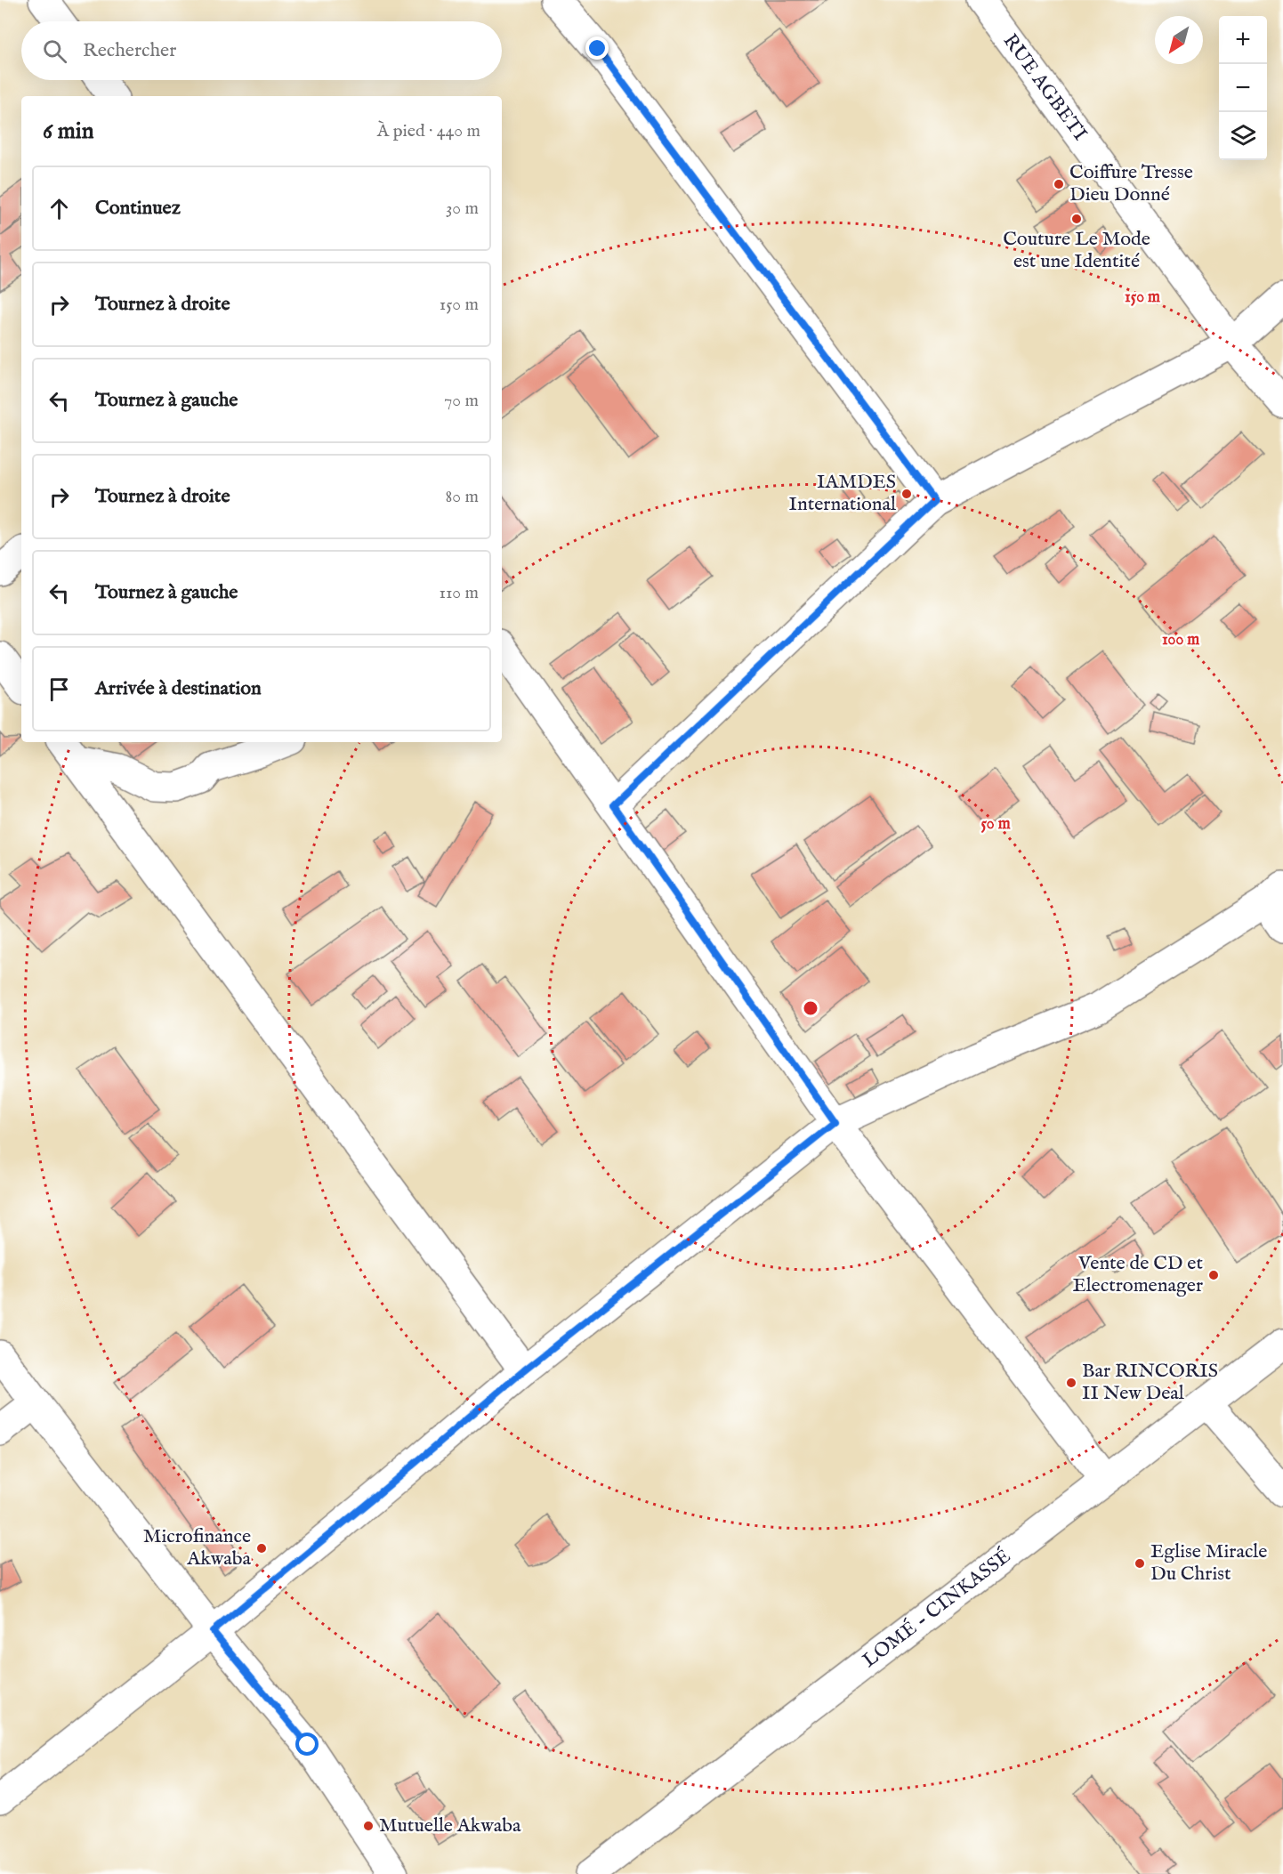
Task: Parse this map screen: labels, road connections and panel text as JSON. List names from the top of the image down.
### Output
{
  "streets": {
    "main road": ["RUE AGBETI", "LOMÉ - CINKASSÉ"]
  },
  "places": [
    "Coiffure Tresse Dieu Donné",
    "Couture Le Mode est une Identité",
    "IAMDES International",
    "Vente de CD et Electromenager",
    "Bar RINCORIS II New Deal",
    "Microfinance Akwaba",
    "Eglise Miracle Du Christ",
    "Mutuelle Akwaba"
  ],
  "north": "bottom left",
  "page": {
    "map_buttons": ["+", "−"],
    "search": "Rechercher",
    "heading": ["6 min", "À pied · 440 m"],
    "list": [
      ["Continuez", "30 m"],
      ["Tournez à droite", "150 m"],
      ["Tournez à gauche", "70 m"],
      ["Tournez à droite", "80 m"],
      ["Tournez à gauche", "110 m"],
      "Arrivée à destination"
    ]
  },
  "rings": ["150 m", "100 m", "50 m"]
}
